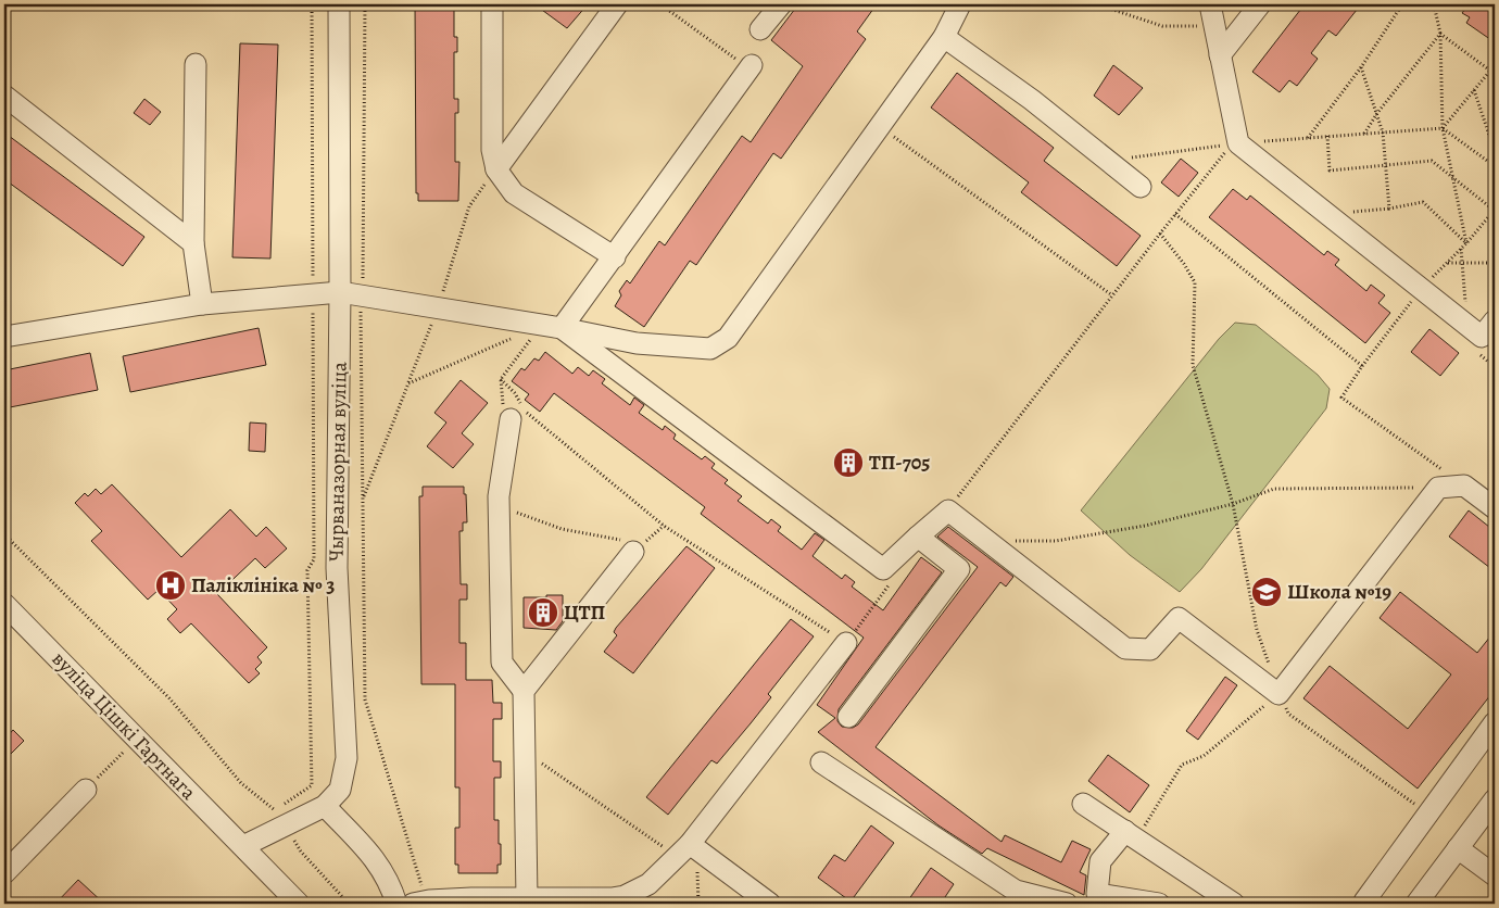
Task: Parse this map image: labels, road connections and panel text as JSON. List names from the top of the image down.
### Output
{
  "streets": {
    "street": ["Чырваназорная вуліца", "вуліца Цішкі Гартнага"]
  },
  "crossings": [
    ["Чырваназорная вуліца", "вуліца Цішкі Гартнага"]
  ],
  "places": {
    "building": ["ТП-705", "ЦТП"],
    "hospital": ["Паліклініка № 3"],
    "school or university": ["Школа №19"]
  }
}
